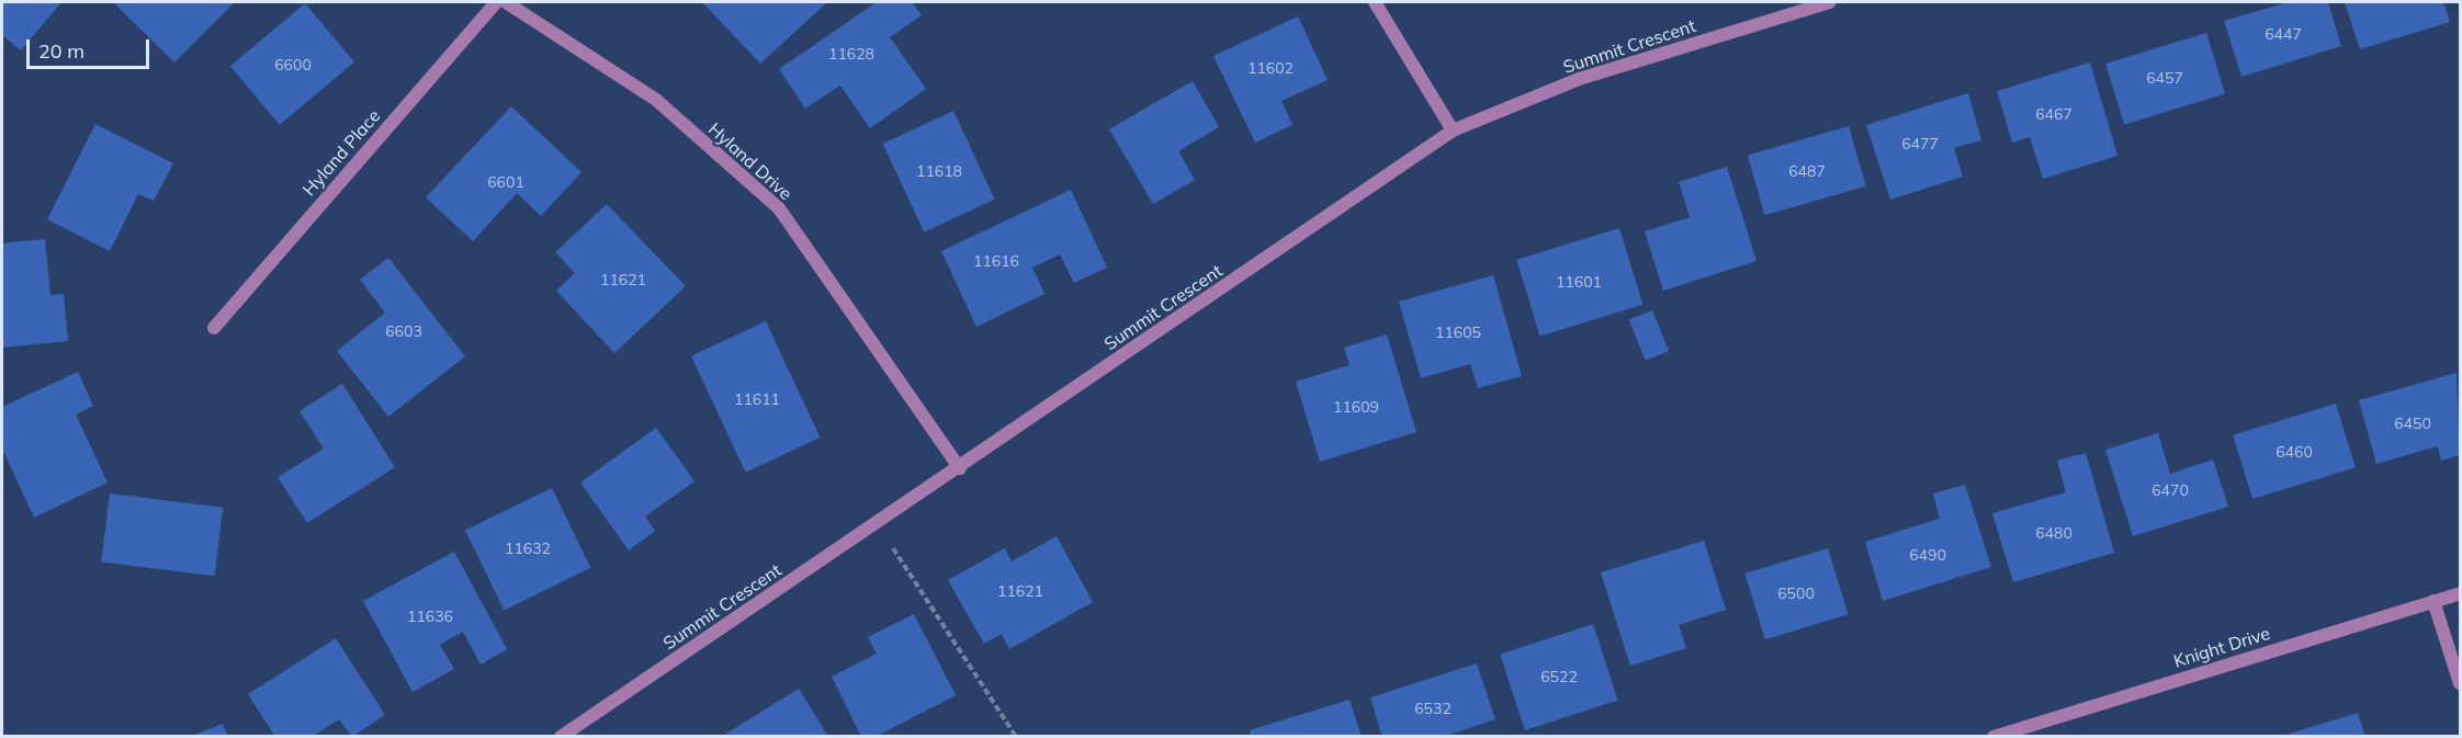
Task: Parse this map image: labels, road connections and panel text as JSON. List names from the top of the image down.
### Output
{
  "streets": {
    "street": [
      "Summit Crescent",
      "Hyland Place",
      "Hyland Drive",
      "Knight Drive"
    ]
  },
  "crossings": [
    ["Summit Crescent", "Hyland Drive"]
  ],
  "house_numbers": [
    "6447",
    "11628",
    "6600",
    "11602",
    "6457",
    "6467",
    "6477",
    "11618",
    "6487",
    "6601",
    "11616",
    "11621",
    "11601",
    "6603",
    "11605",
    "11611",
    "11609",
    "6450",
    "6460",
    "6470",
    "6480",
    "11632",
    "6490",
    "11621",
    "6500",
    "11636",
    "6522",
    "6532"
  ],
  "scale_bar": "20 m"
}
